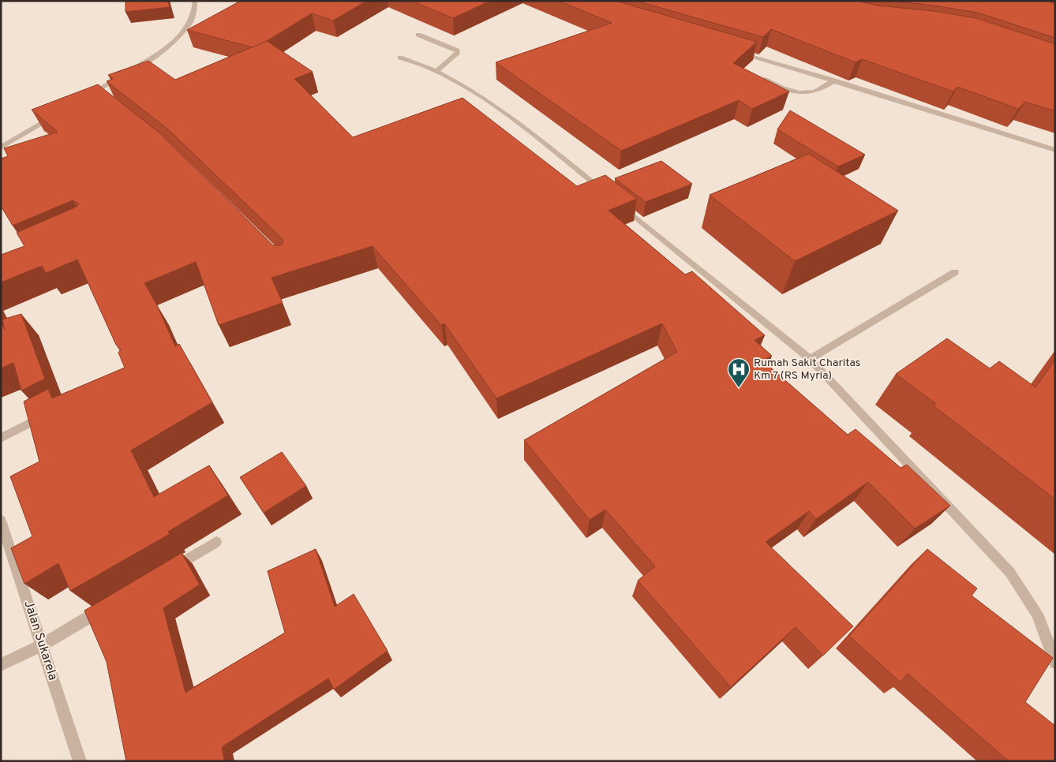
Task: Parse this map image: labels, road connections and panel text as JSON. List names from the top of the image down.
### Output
{
  "streets": {
    "street": ["Jalan Sukarela"]
  },
  "places": {
    "hospital": ["Rumah Sakit Charitas Km 7 (RS Myria)"]
  }
}
